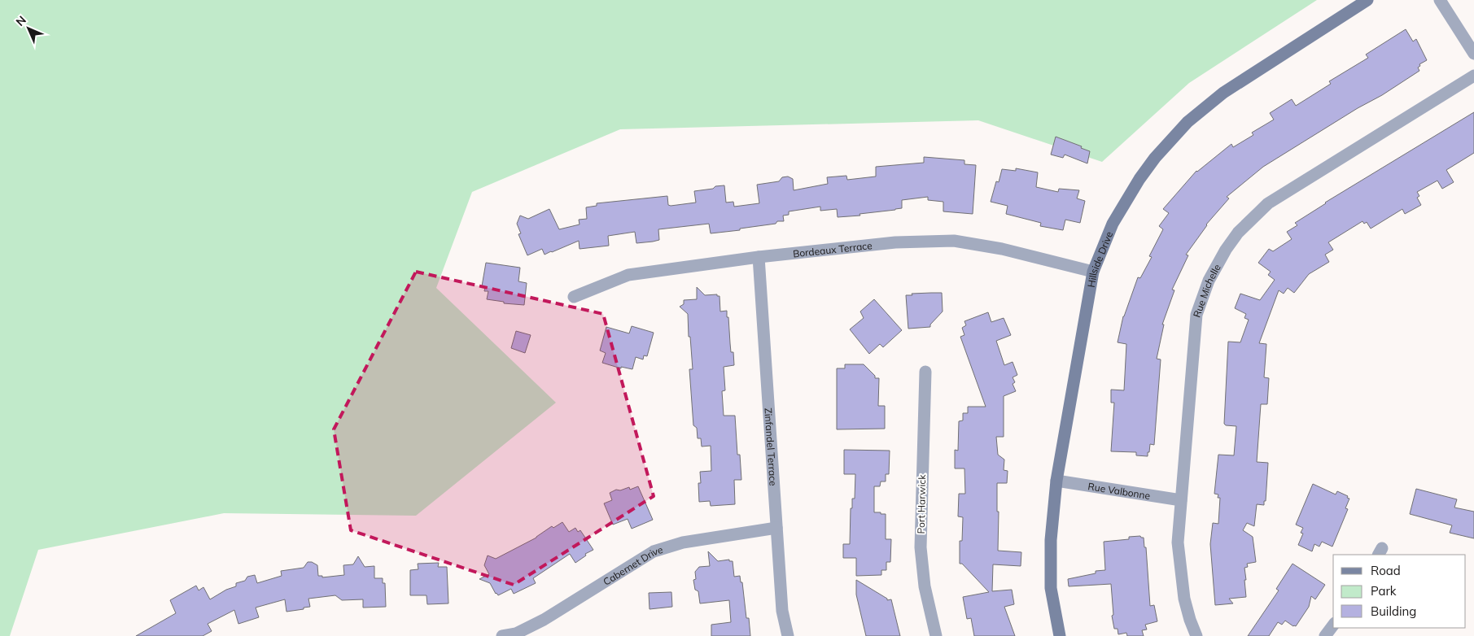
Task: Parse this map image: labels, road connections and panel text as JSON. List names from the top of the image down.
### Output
{
  "streets": {
    "street": [
      "Bordeaux Terrace",
      "Hillside Drive",
      "Rue Michelle",
      "Zinfandel Terrace",
      "Rue Valbonne",
      "Port Harwick",
      "Cabernet Drive"
    ]
  },
  "crossings": [
    ["Bordeaux Terrace", "Hillside Drive"],
    ["Bordeaux Terrace", "Zinfandel Terrace"],
    ["Hillside Drive", "Rue Valbonne"],
    ["Rue Michelle", "Rue Valbonne"],
    ["Zinfandel Terrace", "Cabernet Drive"]
  ],
  "legend": ["Road", "Park", "Building"],
  "north": "top left"
}
